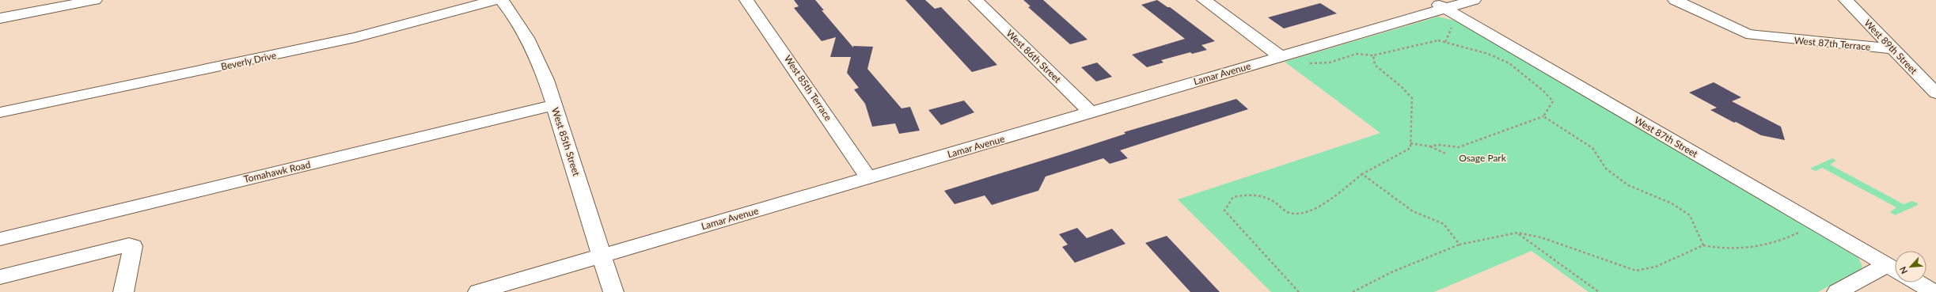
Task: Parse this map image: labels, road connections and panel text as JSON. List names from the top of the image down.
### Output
{
  "streets": {
    "street": [
      "West 87th Terrace",
      "West 89th Street",
      "West 86th Street",
      "Beverly Drive",
      "Lamar Avenue",
      "West 85th Terrace",
      "West 87th Street",
      "West 85th Street",
      "Tomahawk Road"
    ]
  },
  "crossings": [
    ["West 87th Terrace", "West 89th Street"],
    ["West 86th Street", "Lamar Avenue"],
    ["Lamar Avenue", "West 85th Terrace"],
    ["Lamar Avenue", "West 87th Street"],
    ["Lamar Avenue", "West 85th Street"],
    ["West 85th Street", "Tomahawk Road"]
  ],
  "parks": ["Osage Park"],
  "north": "bottom left"
}
